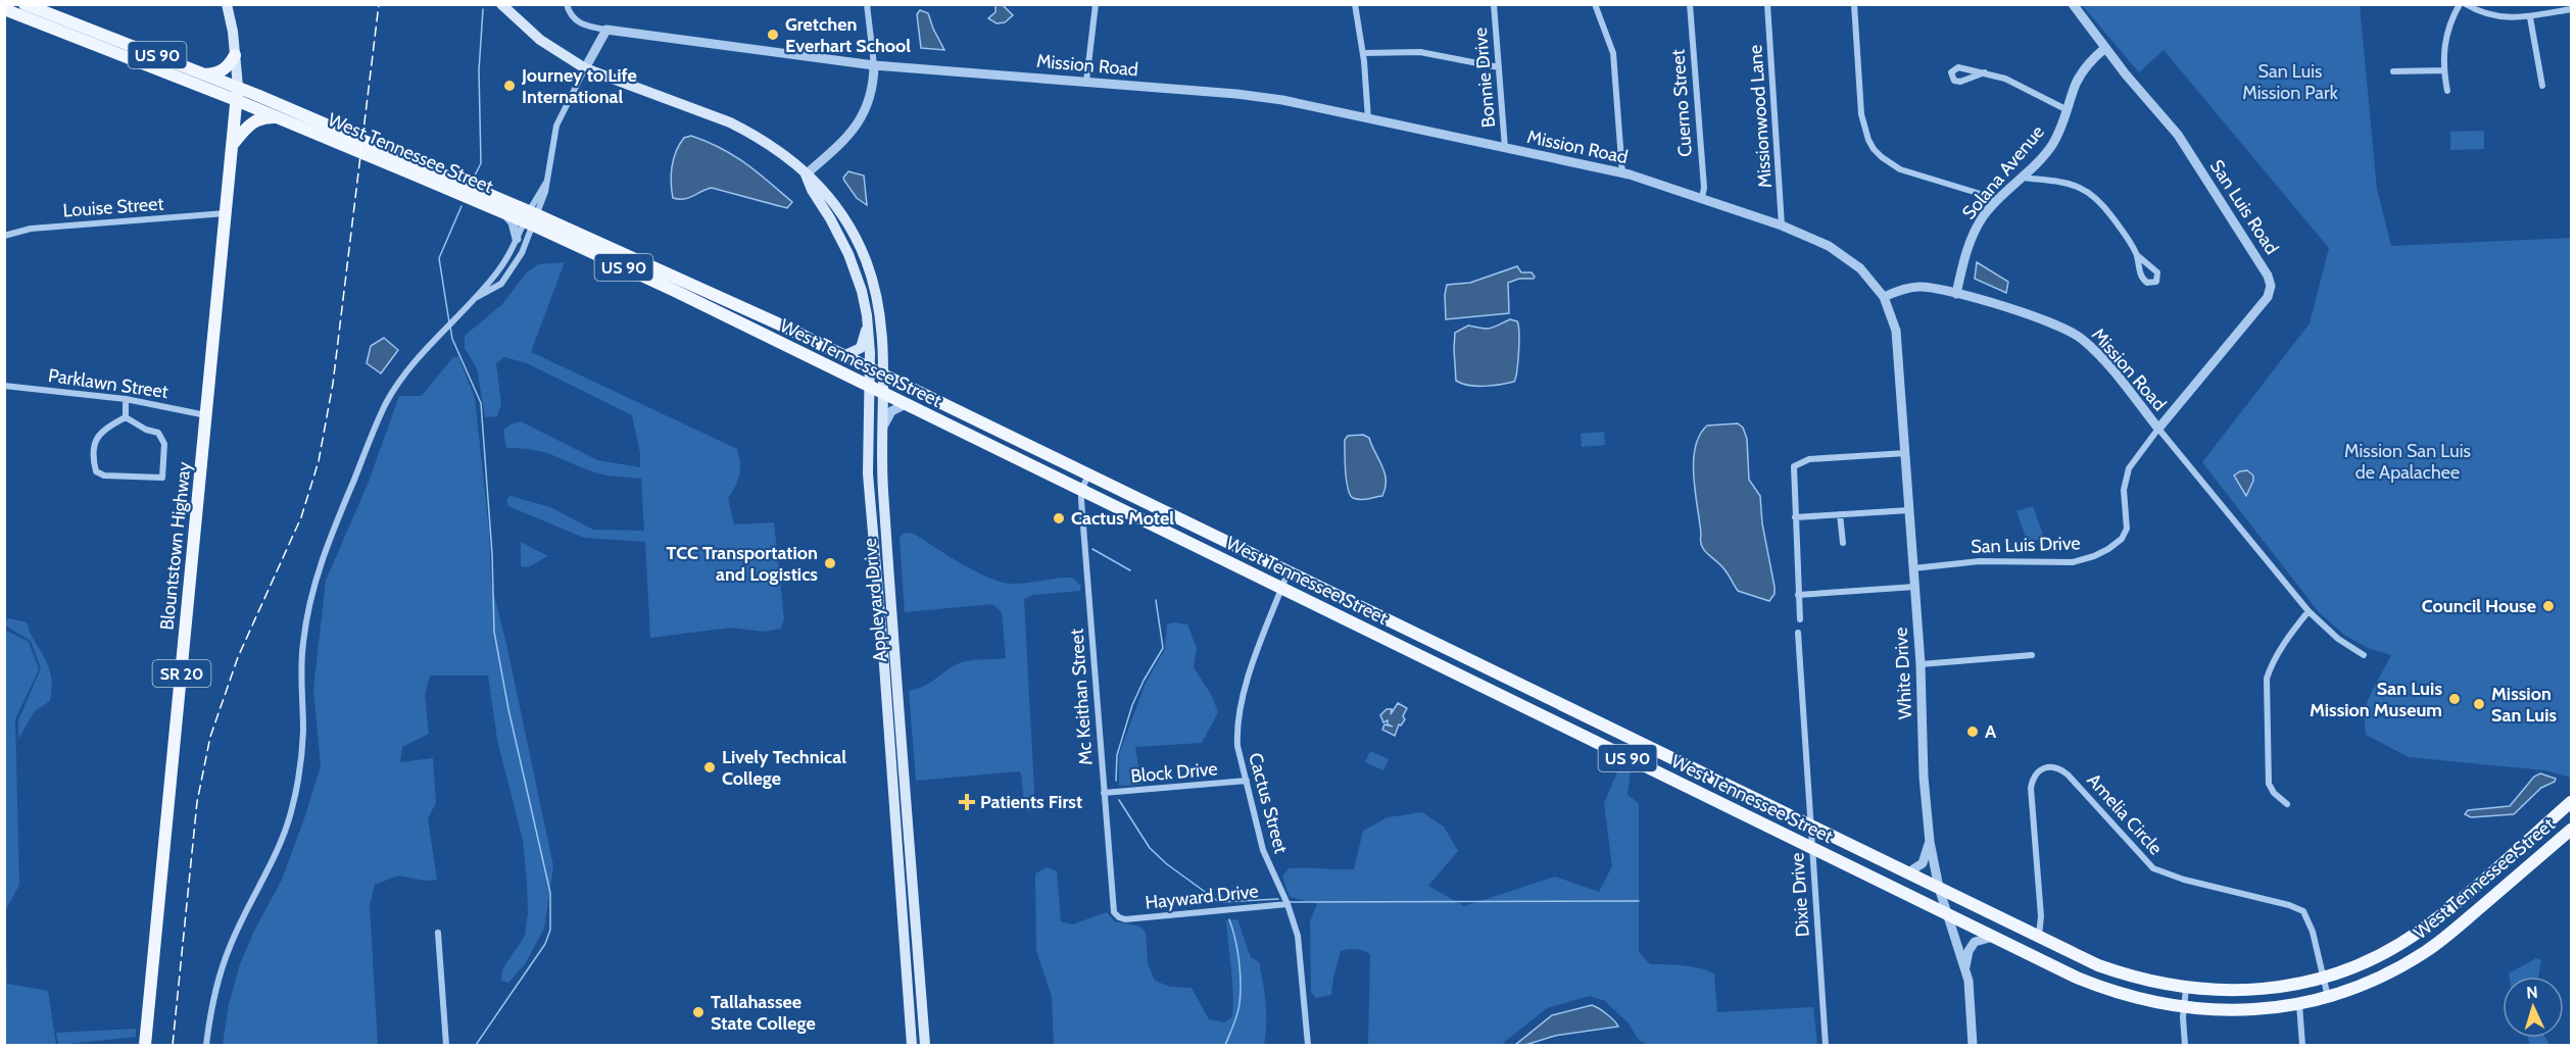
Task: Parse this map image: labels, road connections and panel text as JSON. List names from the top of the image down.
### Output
{
  "streets": {
    "main road": [
      "US 90",
      "West Tennessee Street",
      "Blountstown Highway",
      "Appleyard Drive",
      "SR 20"
    ],
    "street": [
      "Mission Road",
      "Bonnie Drive",
      "Cuerno Street",
      "Missionwood Lane",
      "Solana Avenue",
      "Louise Street",
      "San Luis Road",
      "Parklawn Street",
      "San Luis Drive",
      "White Drive",
      "Mc Keithan Street",
      "Block Drive",
      "Cactus Street",
      "Amelia Circle",
      "Dixie Drive",
      "Hayward Drive"
    ]
  },
  "crossings": [
    ["Mission Road", "Bonnie Drive"],
    ["Mission Road", "Cuerno Street"],
    ["Mission Road", "Missionwood Lane"],
    ["Mission Road", "Solana Avenue"],
    ["Mission Road", "San Luis Road"],
    ["Mission Road", "San Luis Drive"],
    ["Mission Road", "White Drive"],
    ["West Tennessee Street", "Blountstown Highway"],
    ["West Tennessee Street", "Appleyard Drive"],
    ["West Tennessee Street", "White Drive"],
    ["West Tennessee Street", "Mc Keithan Street"],
    ["West Tennessee Street", "Cactus Street"],
    ["West Tennessee Street", "Amelia Circle"],
    ["West Tennessee Street", "Dixie Drive"],
    ["Solana Avenue", "San Luis Road"],
    ["Louise Street", "Blountstown Highway"],
    ["San Luis Road", "San Luis Drive"],
    ["Parklawn Street", "Blountstown Highway"],
    ["San Luis Drive", "White Drive"],
    ["Mc Keithan Street", "Block Drive"],
    ["Mc Keithan Street", "Hayward Drive"],
    ["Block Drive", "Cactus Street"],
    ["Cactus Street", "Hayward Drive"]
  ],
  "parks": ["San Luis Mission Park", "Mission San Luis de Apalachee"],
  "places": {
    "other": [
      "Gretchen Everhart School",
      "Journey to Life International",
      "Cactus Motel",
      "TCC Transportation and Logistics",
      "Council House",
      "San Luis Mission Museum",
      "Mission San Luis",
      "A",
      "Lively Technical College",
      "Tallahassee State College"
    ],
    "health": ["Patients First"]
  },
  "north": "top"
}
